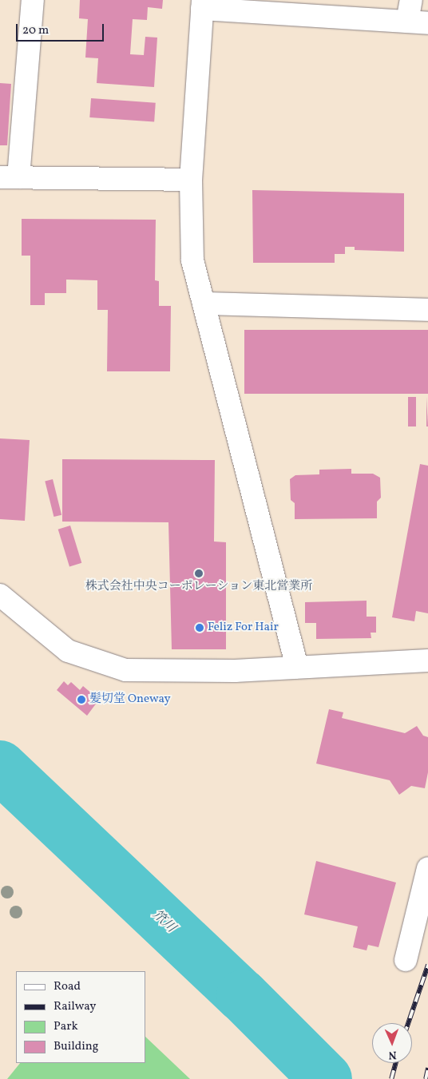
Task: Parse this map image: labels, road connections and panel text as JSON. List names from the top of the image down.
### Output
{
  "water": ["笊川"],
  "places": ["株式会社中央コーポレーション東北営業所", "Feliz For Hair", "髪切堂 Oneway"],
  "legend": [
    "Road",
    "Railway",
    "Park",
    "Building"
  ],
  "scale_bar": "20 m",
  "north": "bottom"
}
